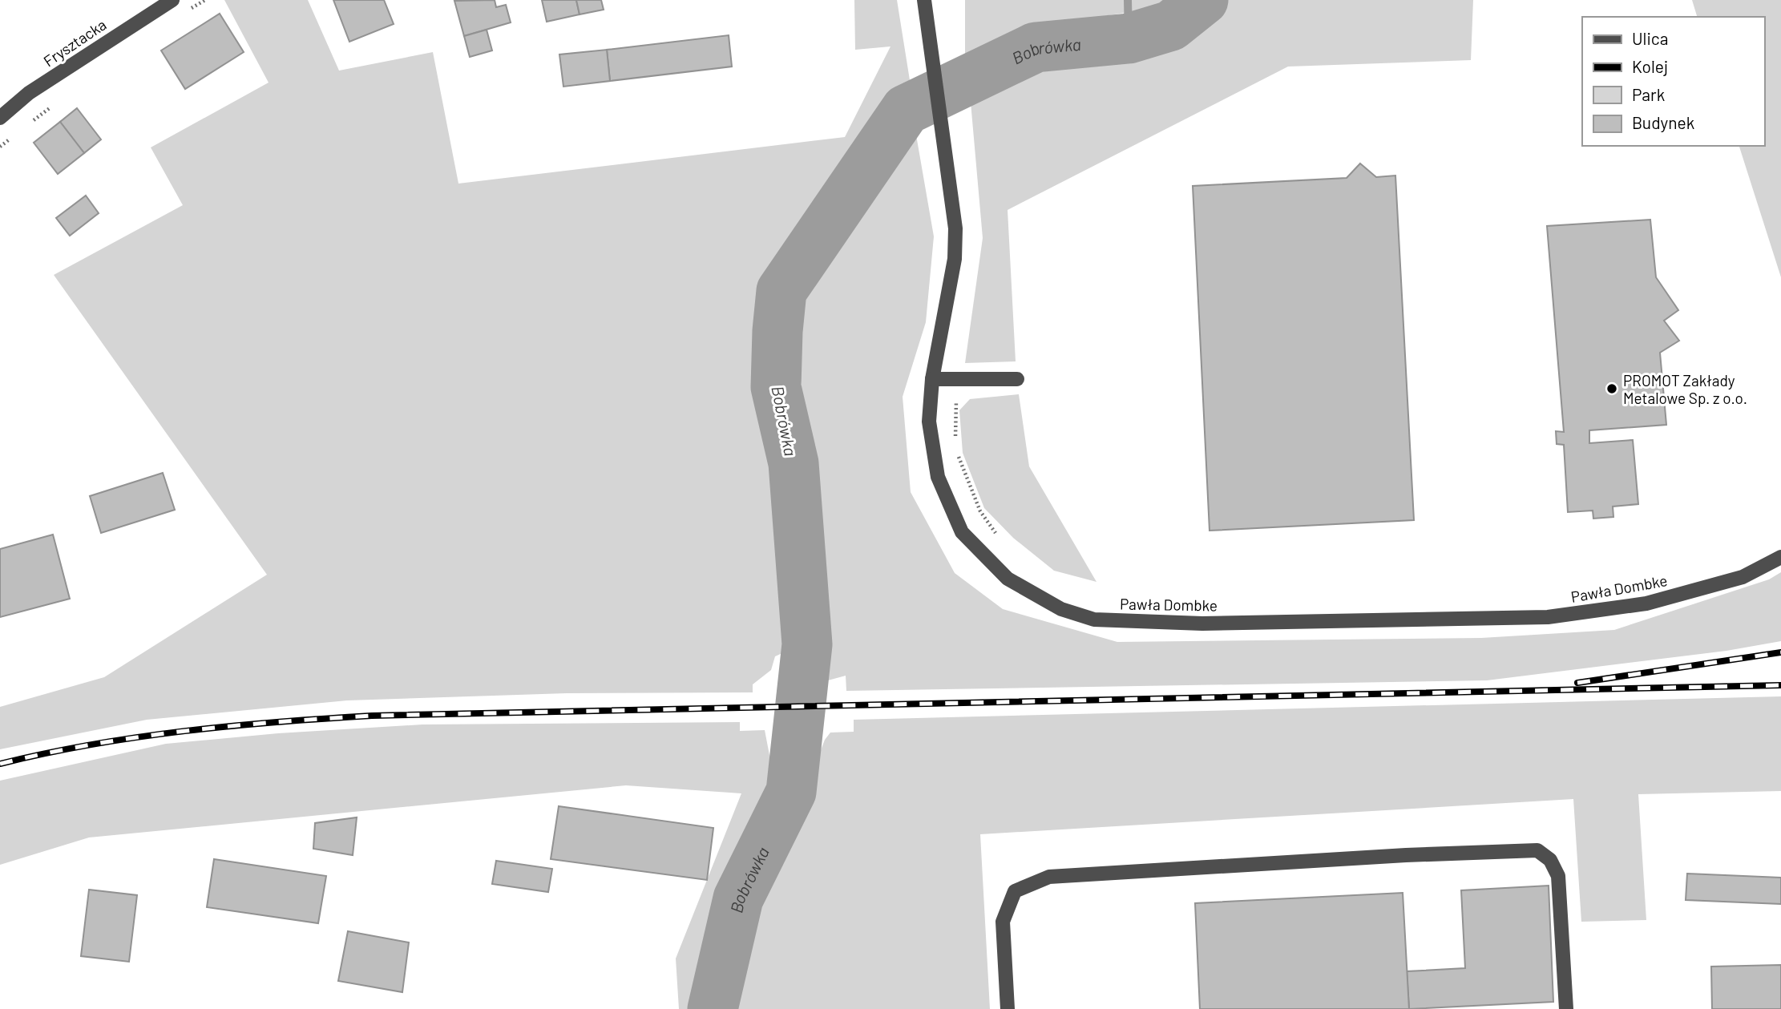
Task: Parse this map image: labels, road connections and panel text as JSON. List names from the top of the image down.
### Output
{
  "streets": {
    "street": ["Frysztacka", "Pawła Dombke"]
  },
  "water": ["Bobrówka"],
  "places": ["PROMOT Zakłady Metalowe Sp. z o.o."],
  "legend": [
    "Ulica",
    "Kolej",
    "Park",
    "Budynek"
  ]
}
